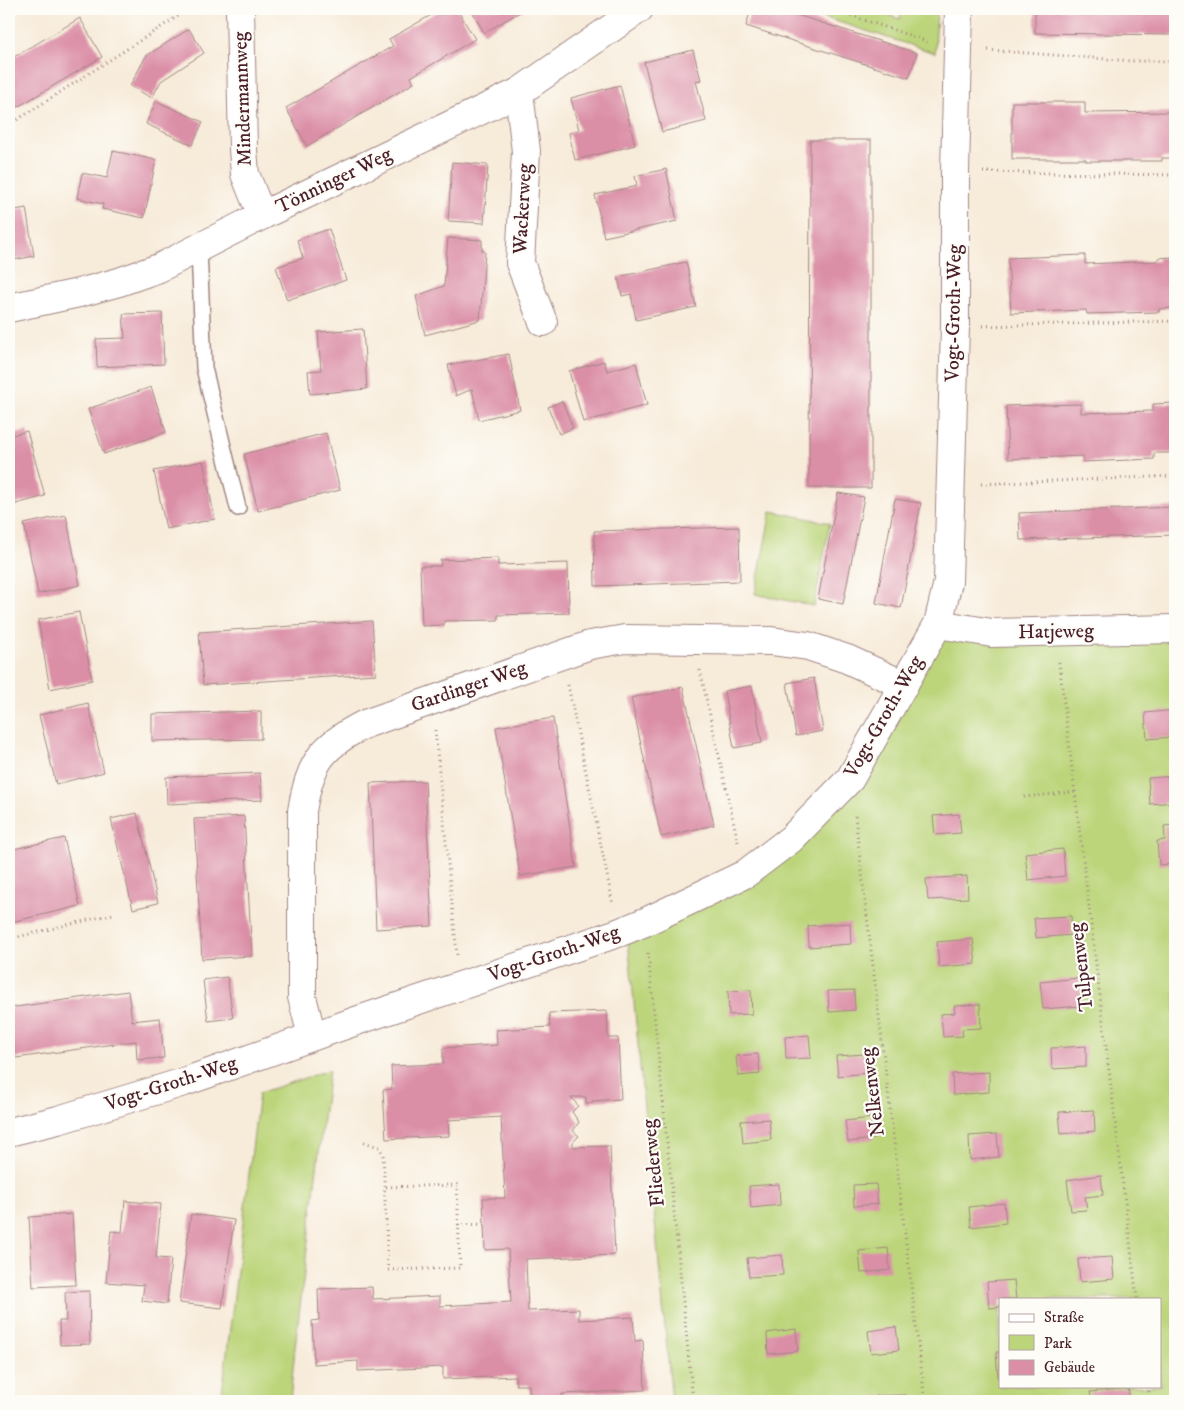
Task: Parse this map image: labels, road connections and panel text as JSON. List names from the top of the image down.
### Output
{
  "streets": {
    "street": [
      "Mindermannweg",
      "Tönninger Weg",
      "Wackerweg",
      "Vogt-Groth-Weg",
      "Hatjeweg",
      "Gardinger Weg"
    ],
    "path": ["Tulpenweg", "Nelkenweg", "Fliederweg"]
  },
  "crossings": [
    ["Mindermannweg", "Tönninger Weg"],
    ["Tönninger Weg", "Wackerweg"],
    ["Vogt-Groth-Weg", "Hatjeweg"],
    ["Vogt-Groth-Weg", "Gardinger Weg"],
    ["Vogt-Groth-Weg", "Nelkenweg"],
    ["Vogt-Groth-Weg", "Fliederweg"],
    ["Hatjeweg", "Tulpenweg"]
  ],
  "legend": ["Straße", "Park", "Gebäude"]
}
